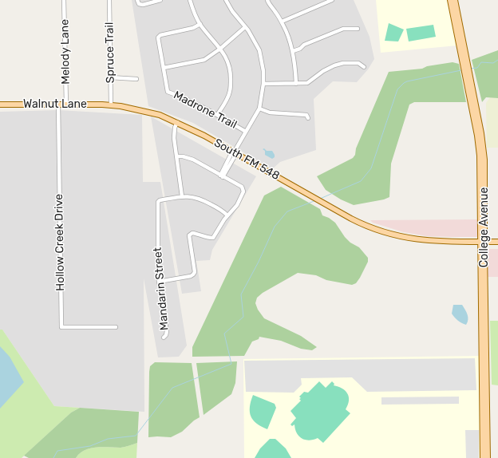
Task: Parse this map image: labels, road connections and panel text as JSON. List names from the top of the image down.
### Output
{
  "streets": {
    "main road": ["Walnut Lane", "South FM 548", "College Avenue"],
    "street": [
      "Melody Lane",
      "Spruce Trail",
      "Madrone Trail",
      "Hollow Creek Drive",
      "Mandarin Street"
    ]
  },
  "crossings": [
    ["Melody Lane", "Walnut Lane"],
    ["Spruce Trail", "Walnut Lane"],
    ["Spruce Trail", "South FM 548"],
    ["Walnut Lane", "South FM 548"],
    ["Walnut Lane", "Hollow Creek Drive"],
    ["South FM 548", "College Avenue"]
  ]
}
